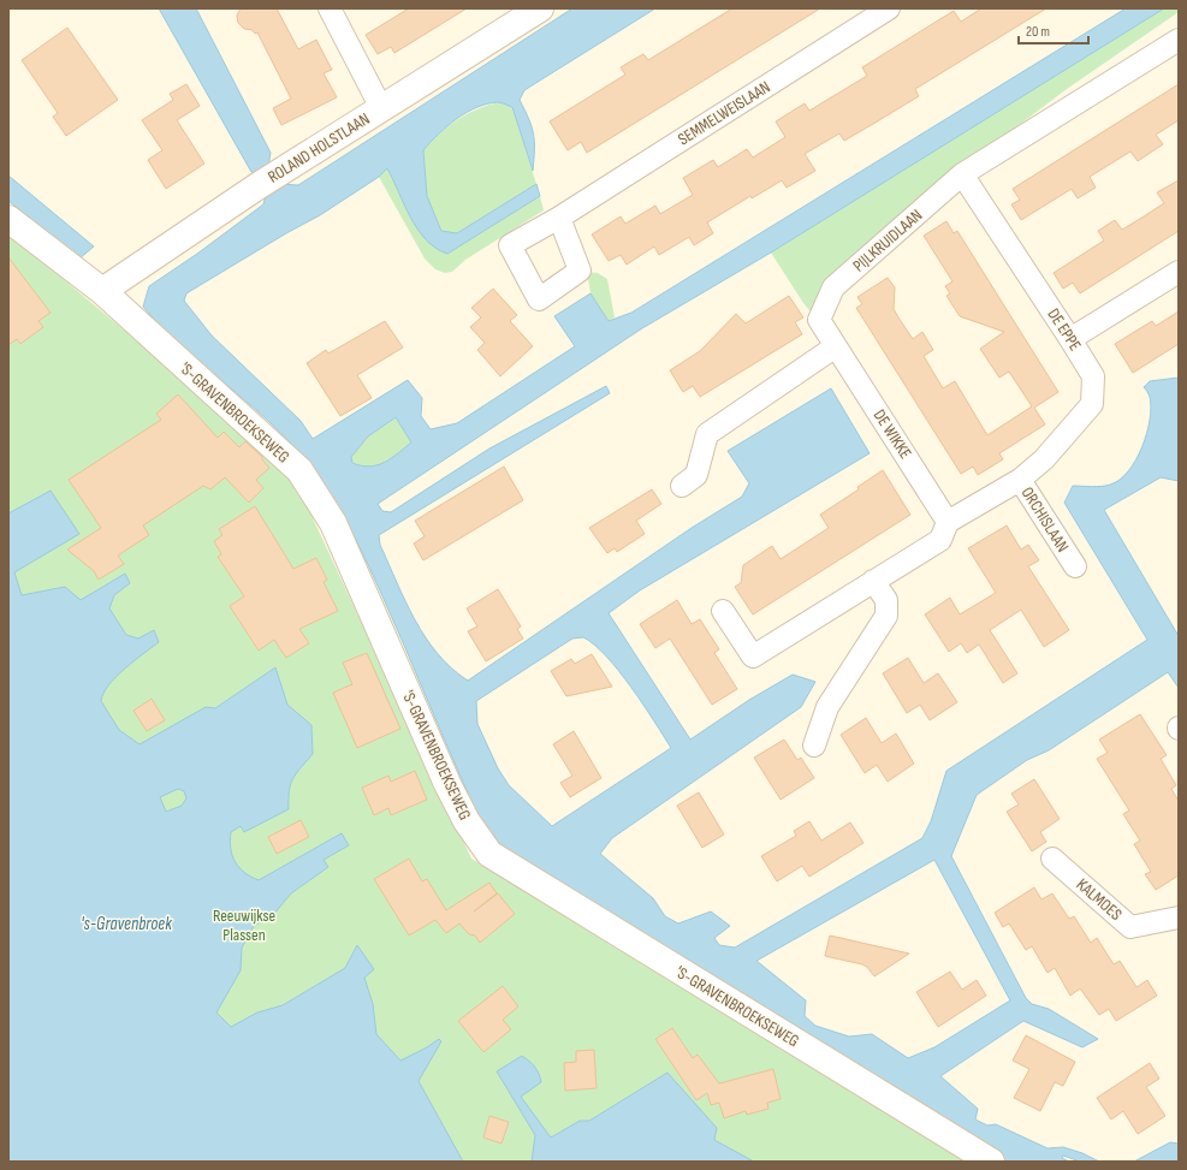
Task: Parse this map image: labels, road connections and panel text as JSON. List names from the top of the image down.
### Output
{
  "streets": {
    "street": [
      "SEMMELWEISLAAN",
      "ROLAND HOLSTLAAN",
      "PIJLKRUIDLAAN",
      "DE EPPE",
      "'S-GRAVENBROEKSEWEG",
      "DE WIKKE",
      "ORCHISLAAN",
      "KALMOES"
    ]
  },
  "crossings": [
    ["ROLAND HOLSTLAAN", "'S-GRAVENBROEKSEWEG"],
    ["PIJLKRUIDLAAN", "DE EPPE"],
    ["PIJLKRUIDLAAN", "DE WIKKE"],
    ["DE EPPE", "ORCHISLAAN"],
    ["DE WIKKE", "ORCHISLAAN"]
  ],
  "water": ["'s-Gravenbroek"],
  "parks": ["Reeuwijkse Plassen"],
  "scale_bar": "20 m"
}
